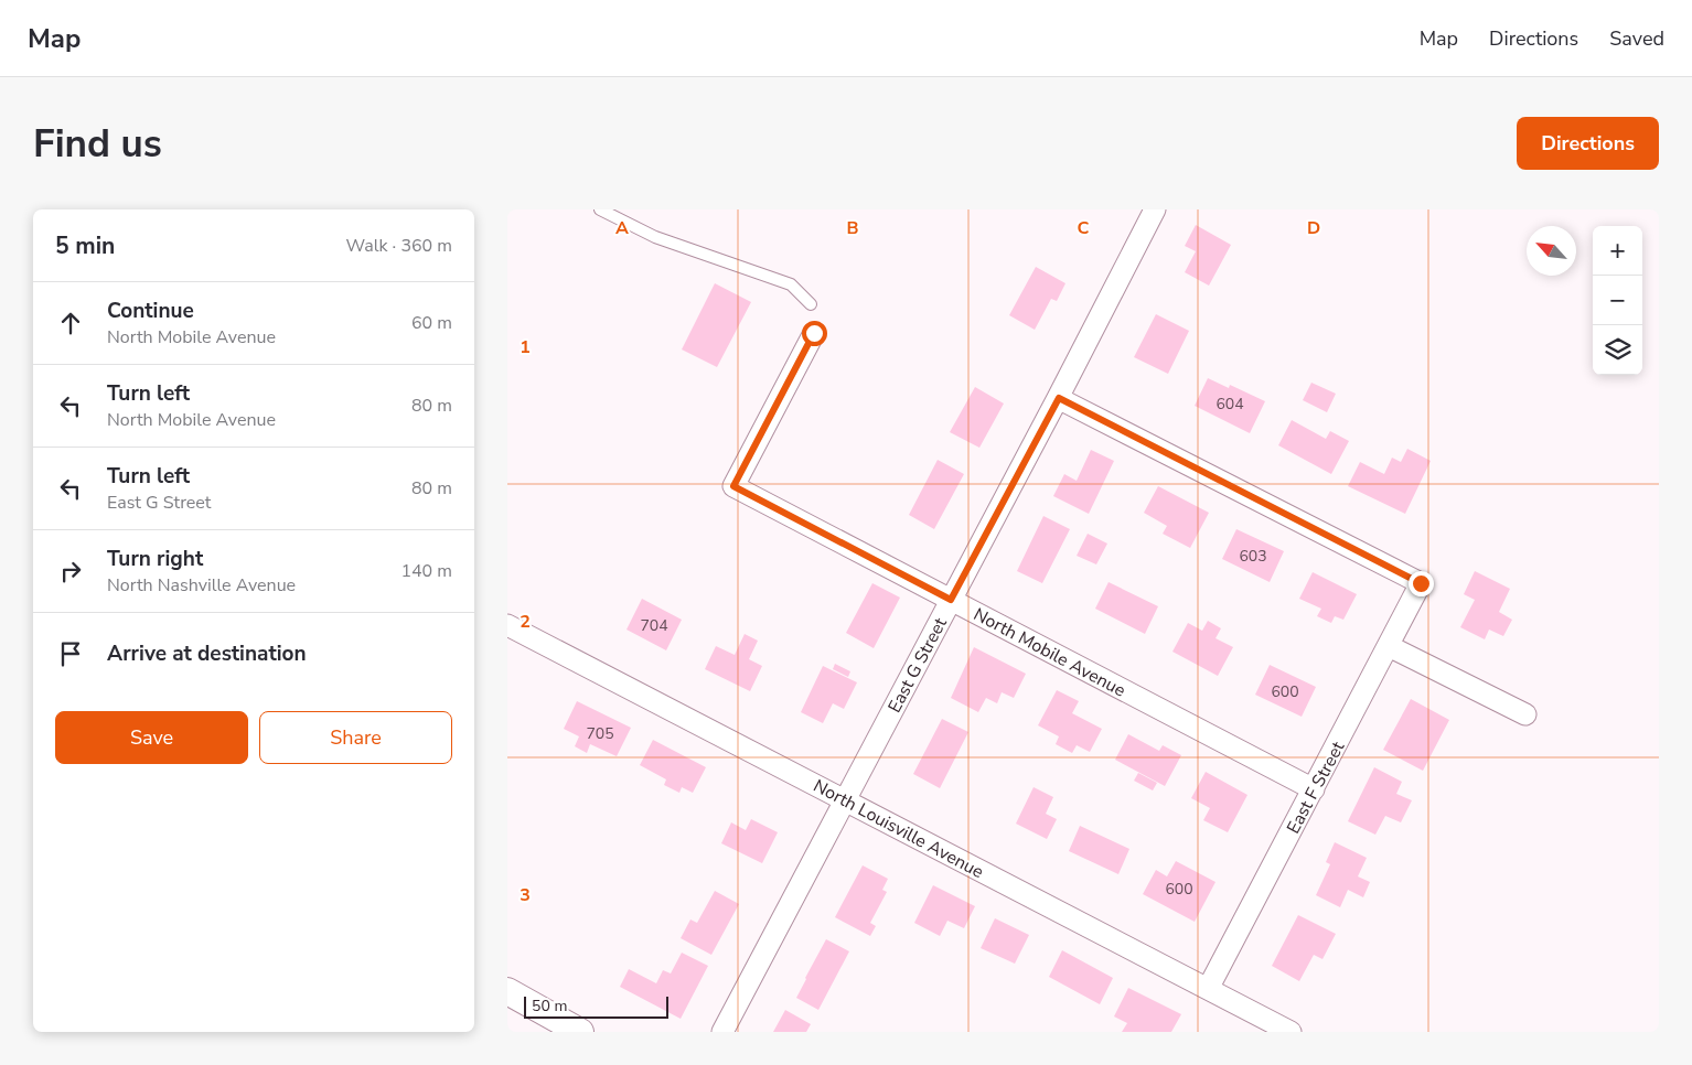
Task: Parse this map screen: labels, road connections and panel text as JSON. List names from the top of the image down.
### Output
{
  "streets": {
    "street": [
      "North Mobile Avenue",
      "East G Street",
      "East F Street",
      "North Louisville Avenue"
    ]
  },
  "crossings": [
    ["North Mobile Avenue", "East G Street"],
    ["North Mobile Avenue", "East F Street"],
    ["East G Street", "East F Street"],
    ["East G Street", "North Louisville Avenue"],
    ["East F Street", "North Louisville Avenue"]
  ],
  "house_numbers": [
    "604",
    "603",
    "704",
    "600",
    "705",
    "600"
  ],
  "scale_bar": "50 m",
  "north": "top left",
  "page": {
    "header": "Map",
    "nav": ["Map", "Directions", "Saved"],
    "buttons": [
      "Directions",
      ["Save", "Share"]
    ],
    "title": "Find us",
    "heading": ["5 min", "Walk · 360 m"],
    "map_buttons": ["+", "−"],
    "list": [
      ["Continue", "North Mobile Avenue", "60 m"],
      ["Turn left", "North Mobile Avenue", "80 m"],
      ["Turn left", "East G Street", "80 m"],
      ["Turn right", "North Nashville Avenue", "140 m"],
      "Arrive at destination"
    ],
    "scale": "50 m"
  },
  "grid": {
    "columns": [
      "A",
      "B",
      "C",
      "D"
    ],
    "rows": ["1", "2", "3"]
  }
}
